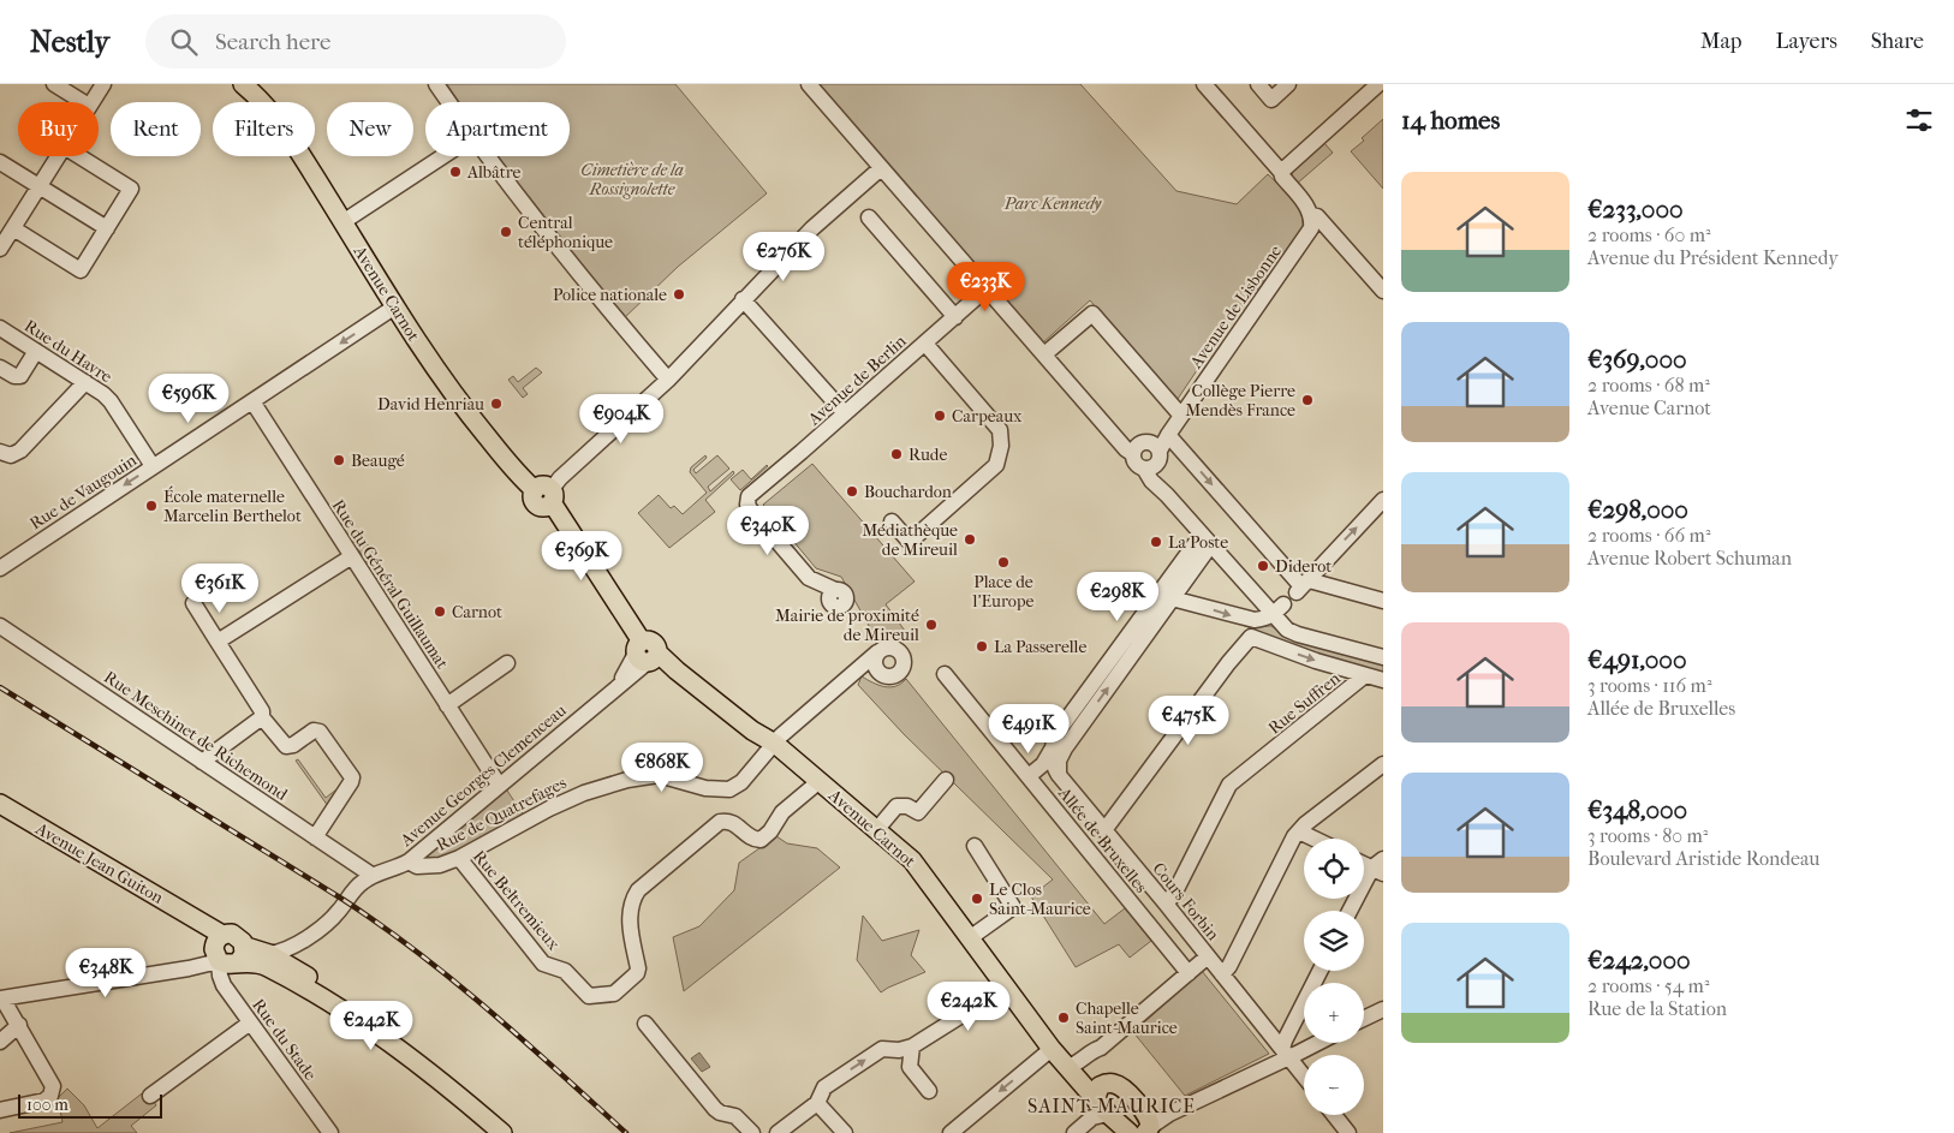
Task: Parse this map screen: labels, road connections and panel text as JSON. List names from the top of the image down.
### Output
{
  "streets": {
    "main road": ["Avenue Carnot", "Avenue Jean Guiton"],
    "street": [
      "Avenue de Lisbonne",
      "Rue du Havre",
      "Avenue de Berlin",
      "Rue de Vaugouin",
      "Rue du Général Guillaumat",
      "Rue Suffren",
      "Rue Meschinet de Richemond",
      "Avenue Georges Clemenceau",
      "Rue de Quatrefages",
      "Allée de Bruxelles",
      "Rue Beltremieux",
      "Cours Forbin",
      "Rue du Stade"
    ]
  },
  "crossings": [
    ["Avenue Carnot", "Rue de Vaugouin"],
    ["Avenue Carnot", "Avenue Georges Clemenceau"],
    ["Avenue Carnot", "Rue de Quatrefages"],
    ["Avenue Carnot", "Rue Beltremieux"],
    ["Rue du Havre", "Rue de Vaugouin"],
    ["Rue de Vaugouin", "Rue du Général Guillaumat"],
    ["Rue du Général Guillaumat", "Avenue Georges Clemenceau"],
    ["Rue Suffren", "Cours Forbin"],
    ["Rue Meschinet de Richemond", "Avenue Georges Clemenceau"],
    ["Avenue Georges Clemenceau", "Rue de Quatrefages"],
    ["Avenue Georges Clemenceau", "Avenue Jean Guiton"],
    ["Rue de Quatrefages", "Rue Beltremieux"],
    ["Avenue Jean Guiton", "Rue du Stade"]
  ],
  "districts": ["SAINT-MAURICE"],
  "parks": ["Cimetière de la Rossignolette", "Parc Kennedy"],
  "places": [
    "Albâtre",
    "Central téléphonique",
    "Police nationale",
    "Collège Pierre Mendès France",
    "David Henriau",
    "Carpeaux",
    "Rude",
    "Beaugé",
    "Bouchardon",
    "École maternelle Marcelin Berthelot",
    "Médiathèque de Mireuil",
    "La Poste",
    "Place de l'Europe",
    "Diderot",
    "Carnot",
    "Mairie de proximité de Mireuil",
    "La Passerelle",
    "Le Clos Saint-Maurice",
    "Chapelle Saint-Maurice"
  ],
  "scale_bar": "100 m",
  "page": {
    "header": "Nestly",
    "search": "Search here",
    "nav": ["Map", "Layers", "Share"],
    "heading": "14 homes",
    "chip": [
      "Buy",
      "Rent",
      "Filters",
      "New",
      "Apartment"
    ],
    "list": [
      {
        "name": "€233,000",
        "note": "2 rooms · 60 m² · Avenue du Président Kennedy"
      },
      {
        "name": "€369,000",
        "note": "2 rooms · 68 m² · Avenue Carnot"
      },
      {
        "name": "€298,000",
        "note": "2 rooms · 66 m² · Avenue Robert Schuman"
      },
      {
        "name": "€491,000",
        "note": "3 rooms · 116 m² · Allée de Bruxelles"
      },
      {
        "name": "€348,000",
        "note": "3 rooms · 80 m² · Boulevard Aristide Rondeau"
      },
      {
        "name": "€242,000",
        "note": "2 rooms · 54 m² · Rue de la Station"
      }
    ],
    "price": [
      "€276K",
      "€233K",
      "€596K",
      "€904K",
      "€340K",
      "€369K",
      "€361K",
      "€298K",
      "€475K",
      "€491K",
      "€868K",
      "€348K",
      "€242K",
      "€242K"
    ],
    "map_buttons": ["+", "−"],
    "scale": "100 m"
  }
}
